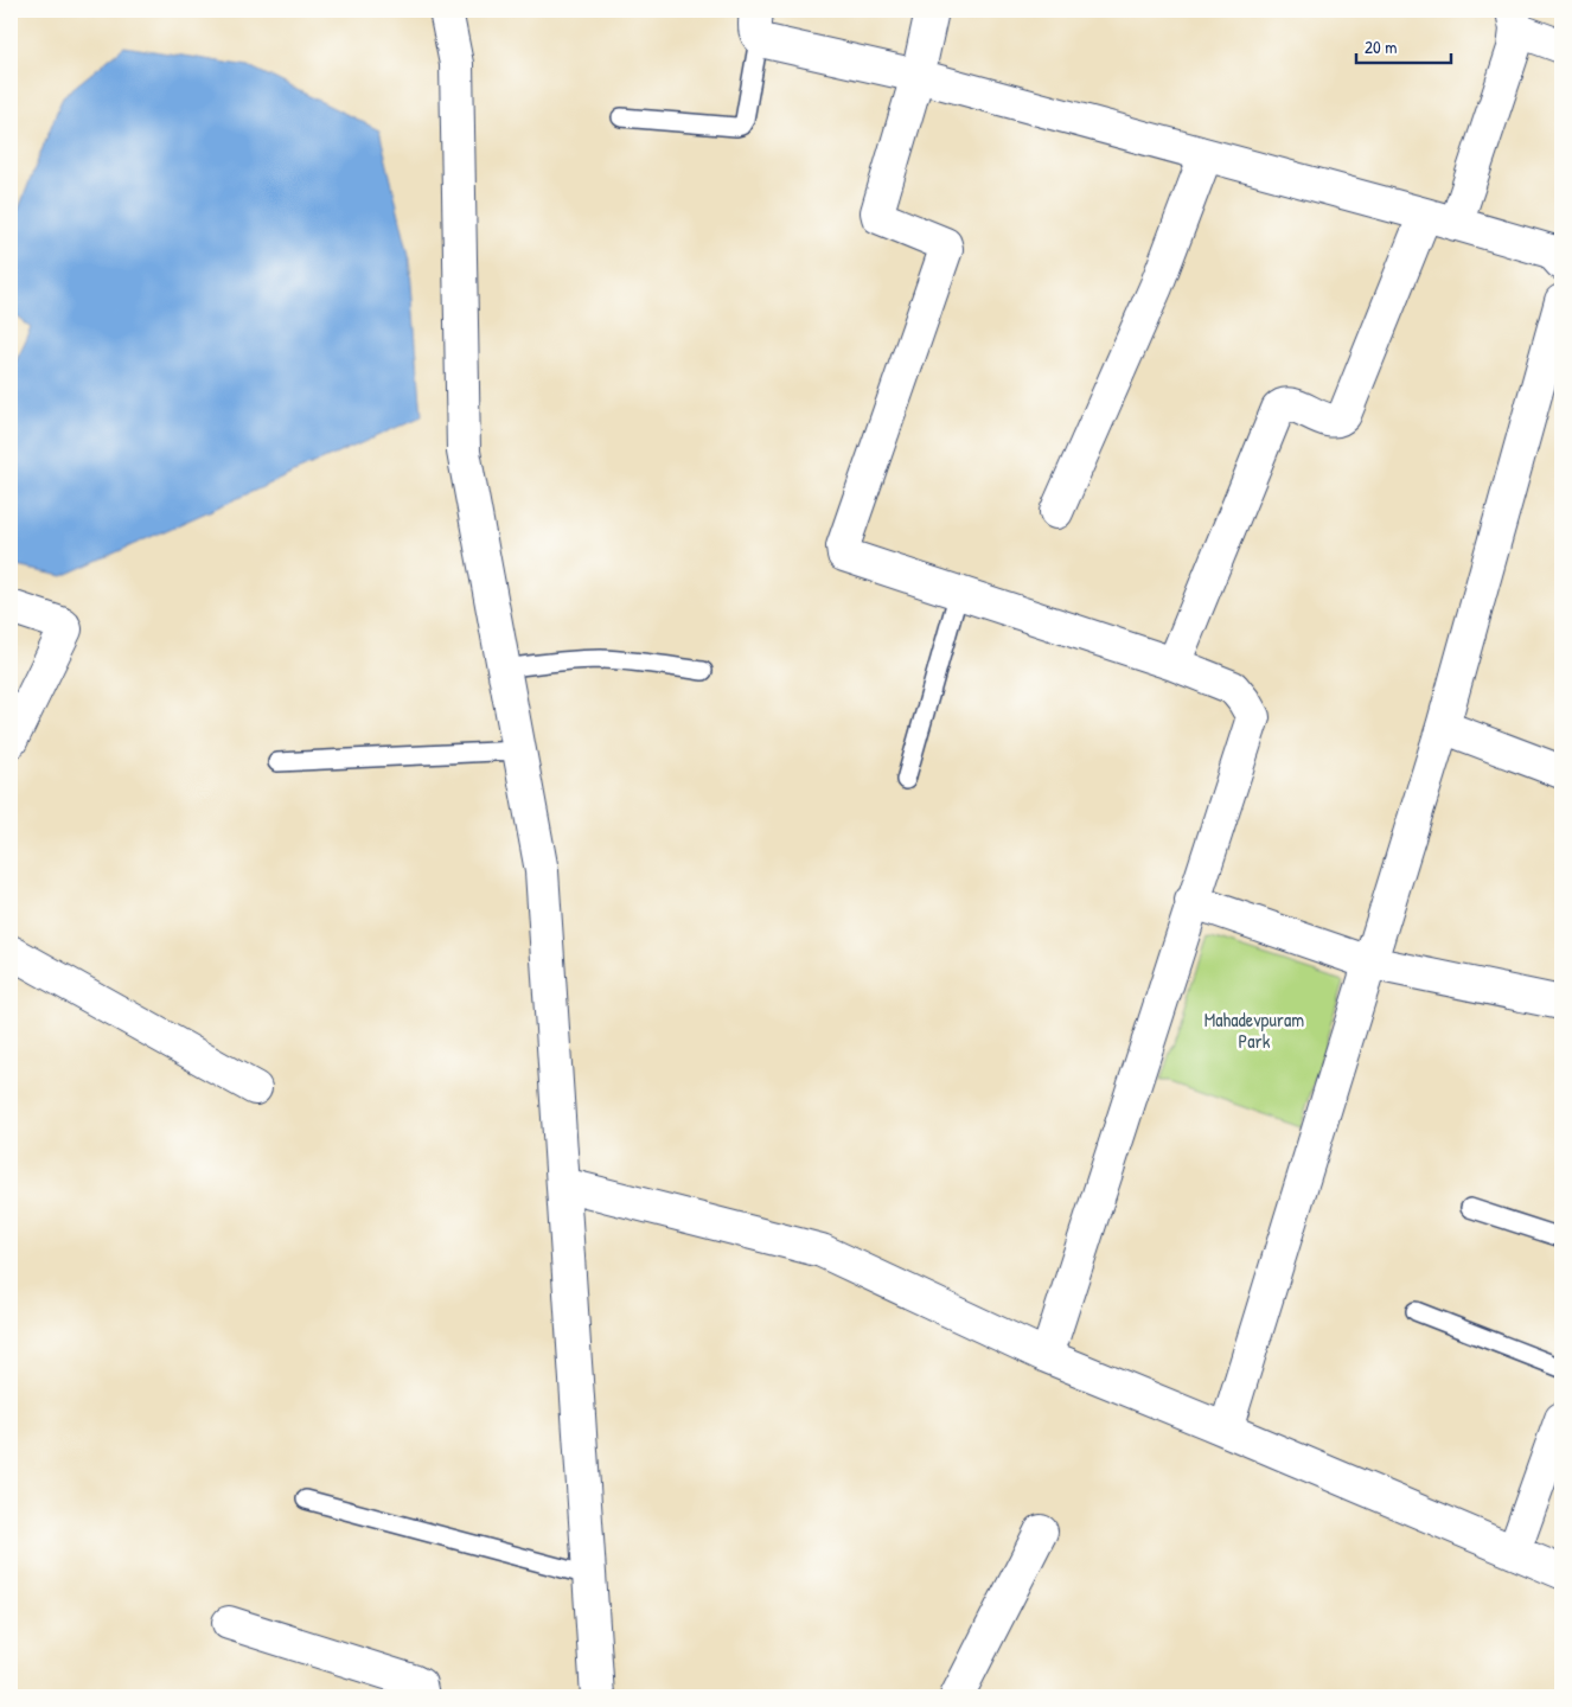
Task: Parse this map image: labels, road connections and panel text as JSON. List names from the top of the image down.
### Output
{
  "parks": ["Mahadevpuram Park"],
  "scale_bar": "20 m"
}
